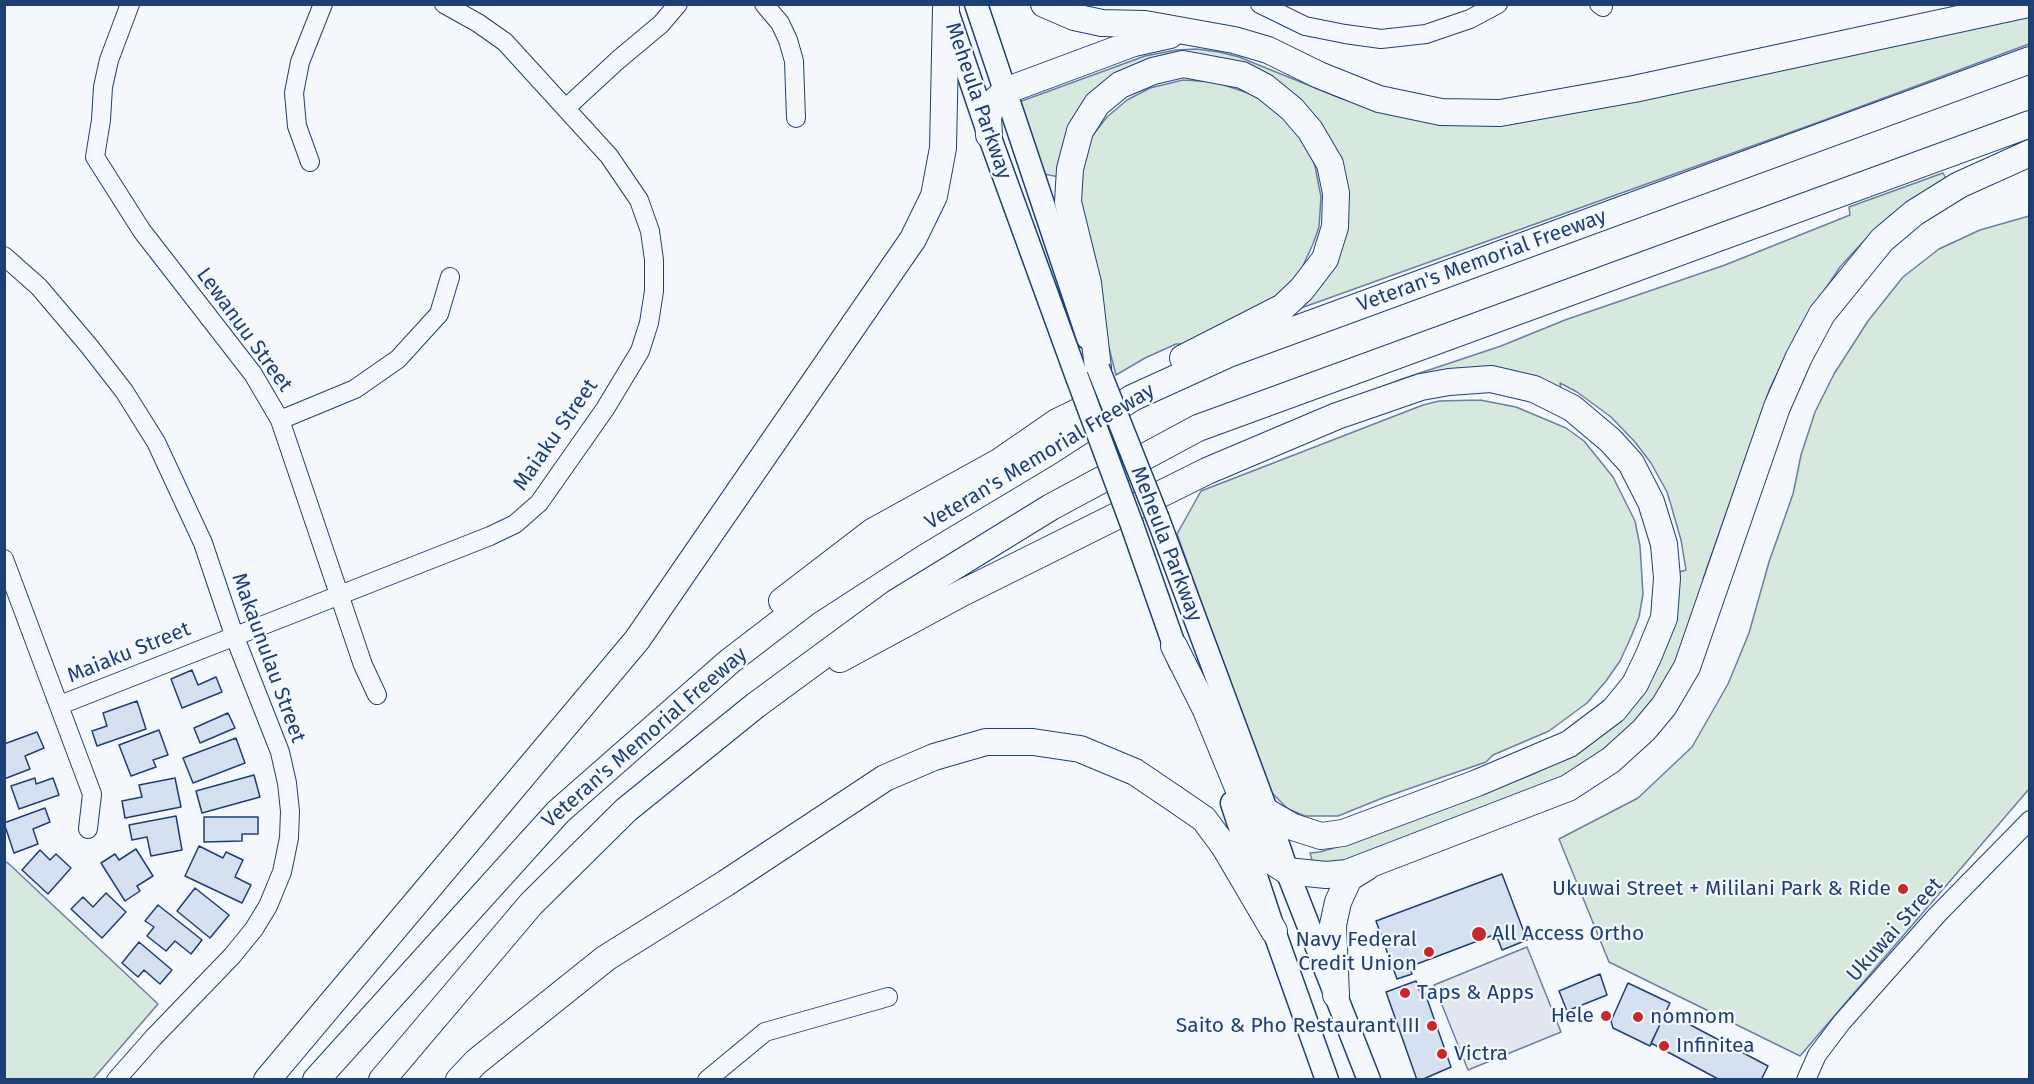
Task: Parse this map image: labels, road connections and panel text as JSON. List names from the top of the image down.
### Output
{
  "streets": {
    "highway": ["Veteran's Memorial Freeway"],
    "main road": ["Meheula Parkway"],
    "street": [
      "Lewanuu Street",
      "Maiaku Street",
      "Makaunulau Street",
      "Ukuwai Street"
    ]
  },
  "crossings": [
    ["Lewanuu Street", "Maiaku Street"],
    ["Maiaku Street", "Makaunulau Street"]
  ],
  "places": [
    "Ukuwai Street + Mililani Park & Ride",
    "All Access Ortho",
    "Navy Federal Credit Union",
    "Taps & Apps",
    "Hele",
    "nomnom",
    "Saito & Pho Restaurant III",
    "Infinitea",
    "Victra"
  ]
}
